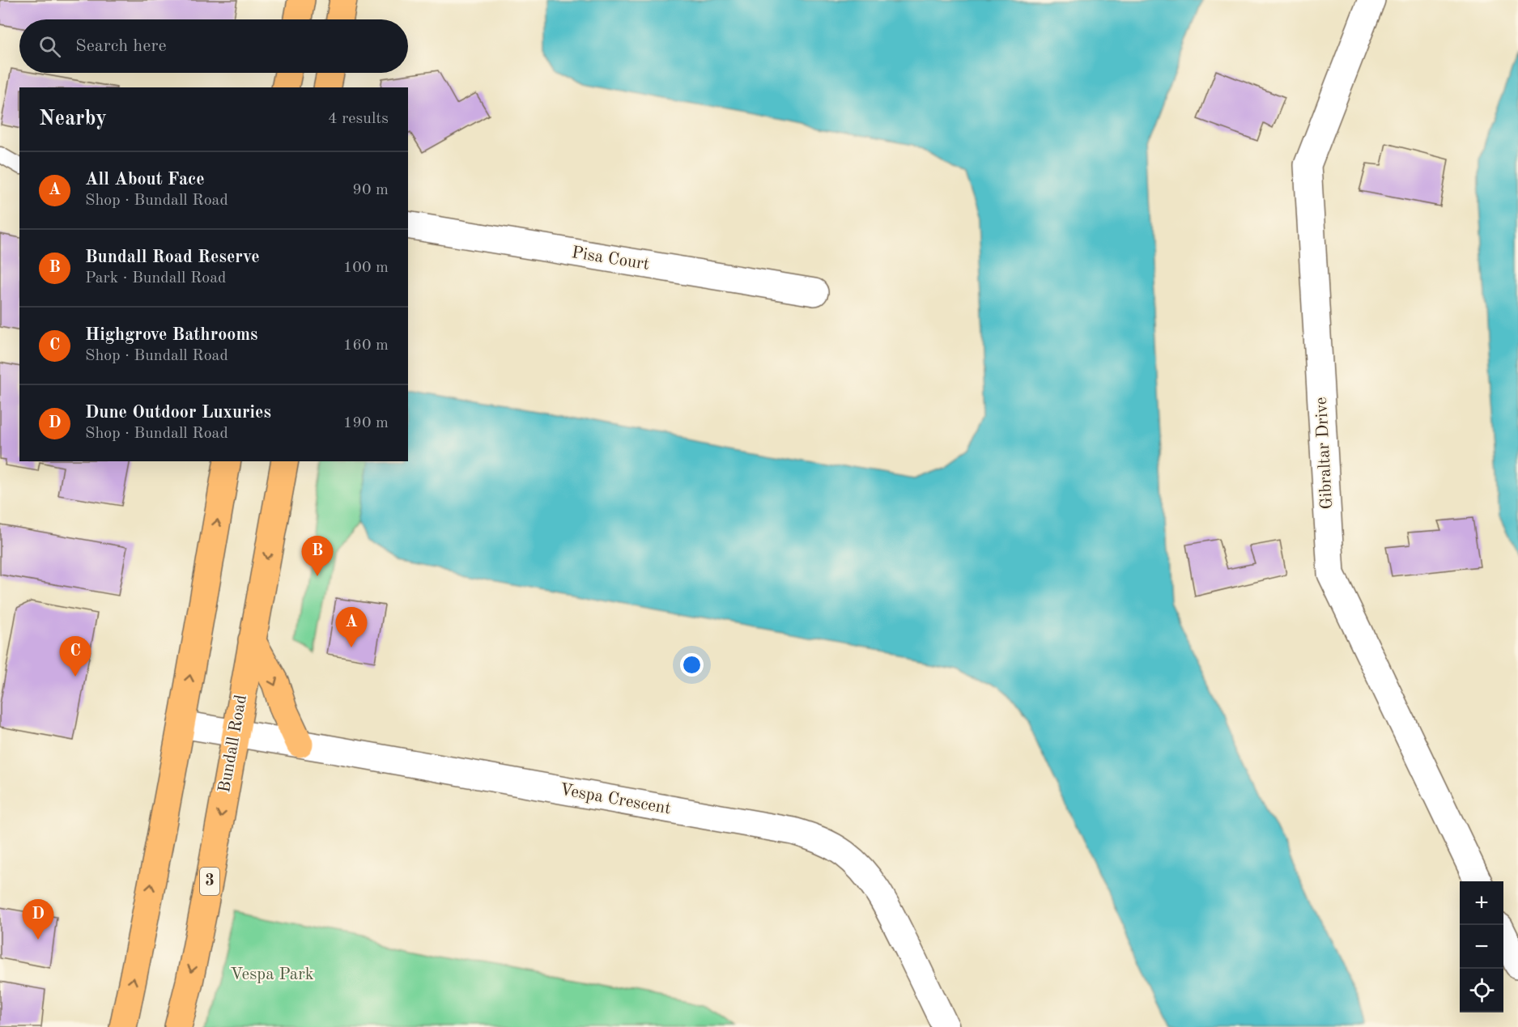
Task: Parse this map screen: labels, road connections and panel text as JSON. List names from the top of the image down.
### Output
{
  "streets": {
    "main road": ["Bundall Road", "3"],
    "street": ["Pisa Court", "Gibraltar Drive", "Vespa Crescent"]
  },
  "crossings": [
    ["Bundall Road", "Vespa Crescent"]
  ],
  "parks": ["Vespa Park"],
  "page": {
    "search": "Search here",
    "heading": ["Nearby", "4 results"],
    "list": [
      {
        "mark": "A",
        "name": "All About Face",
        "note": "Shop · Bundall Road",
        "value": "90 m"
      },
      {
        "mark": "B",
        "name": "Bundall Road Reserve",
        "note": "Park · Bundall Road",
        "value": "100 m"
      },
      {
        "mark": "C",
        "name": "Highgrove Bathrooms",
        "note": "Shop · Bundall Road",
        "value": "160 m"
      },
      {
        "mark": "D",
        "name": "Dune Outdoor Luxuries",
        "note": "Shop · Bundall Road",
        "value": "190 m"
      }
    ],
    "pins": [
      "B",
      "A",
      "C",
      "D"
    ],
    "map_buttons": ["+", "−"]
  }
}
